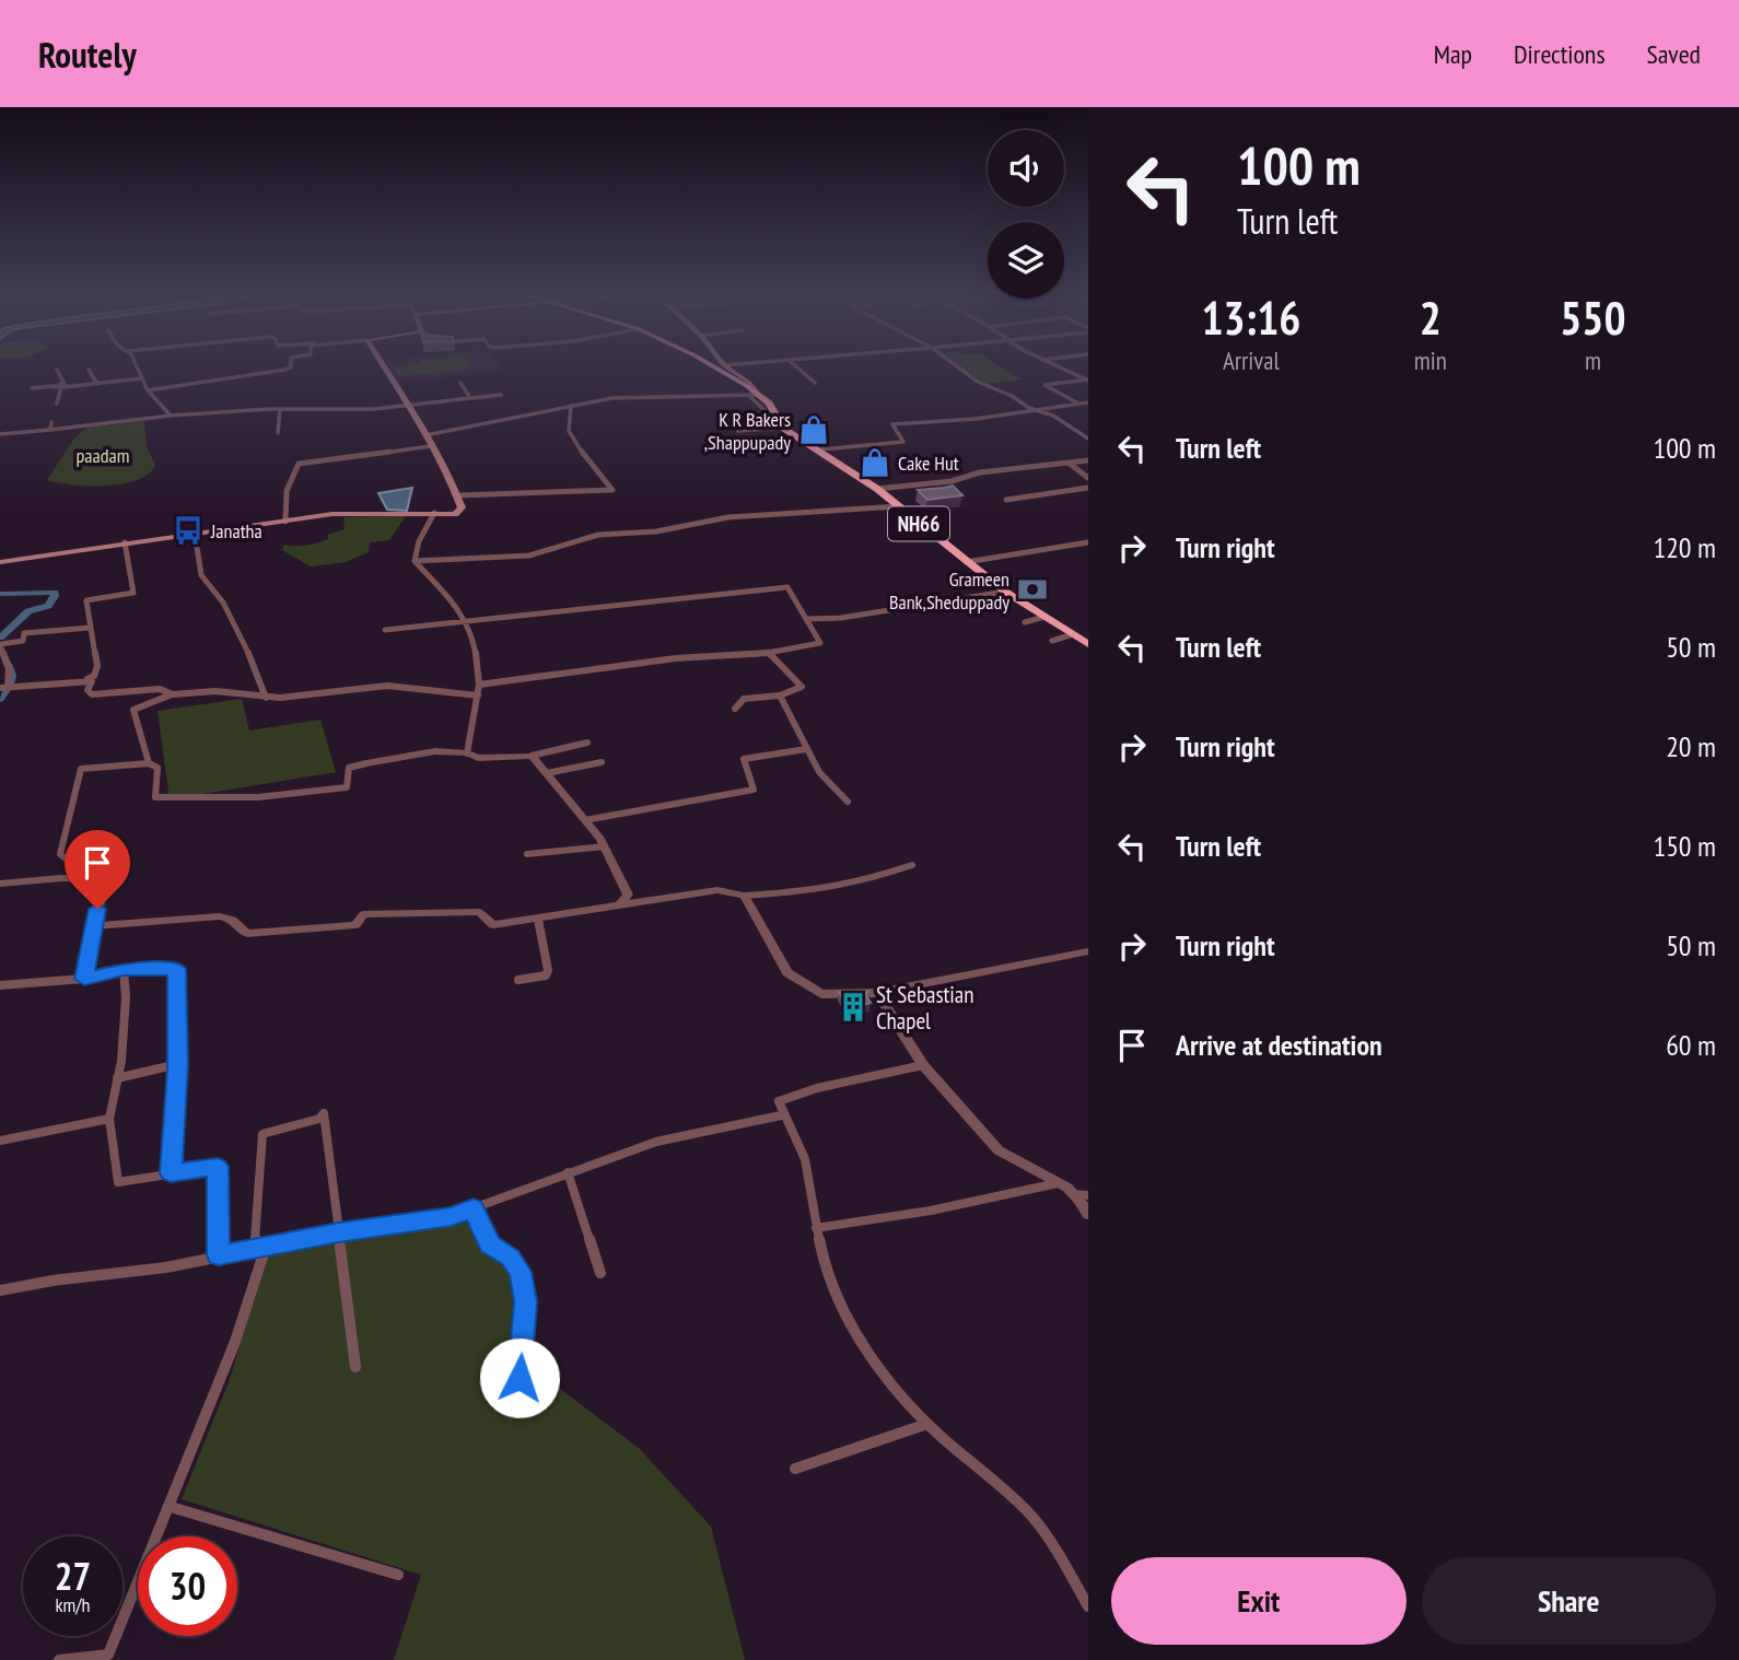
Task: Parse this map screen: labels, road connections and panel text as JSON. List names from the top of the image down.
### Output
{
  "streets": {
    "highway": ["NH66"]
  },
  "parks": ["paadam"],
  "places": {
    "shop": ["K R Bakers ,Shappupady", "Cake Hut"],
    "bus stop": ["Janatha"],
    "bank": ["Grameen Bank,Sheduppady"],
    "building": ["St Sebastian Chapel"]
  },
  "page": {
    "header": "Routely",
    "nav": ["Map", "Directions", "Saved"],
    "turn": ["100 m", "Turn left"],
    "eta": [
      "13:16",
      "Arrival",
      "2",
      "min",
      "550",
      "m"
    ],
    "list": [
      {
        "name": "Turn left",
        "value": "100 m"
      },
      {
        "name": "Turn right",
        "value": "120 m"
      },
      {
        "name": "Turn left",
        "value": "50 m"
      },
      {
        "name": "Turn right",
        "value": "20 m"
      },
      {
        "name": "Turn left",
        "value": "150 m"
      },
      {
        "name": "Turn right",
        "value": "50 m"
      },
      {
        "name": "Arrive at destination",
        "value": "60 m"
      }
    ],
    "speed": "27 km/h",
    "limit": "30",
    "buttons": ["Exit", "Share"]
  }
}
